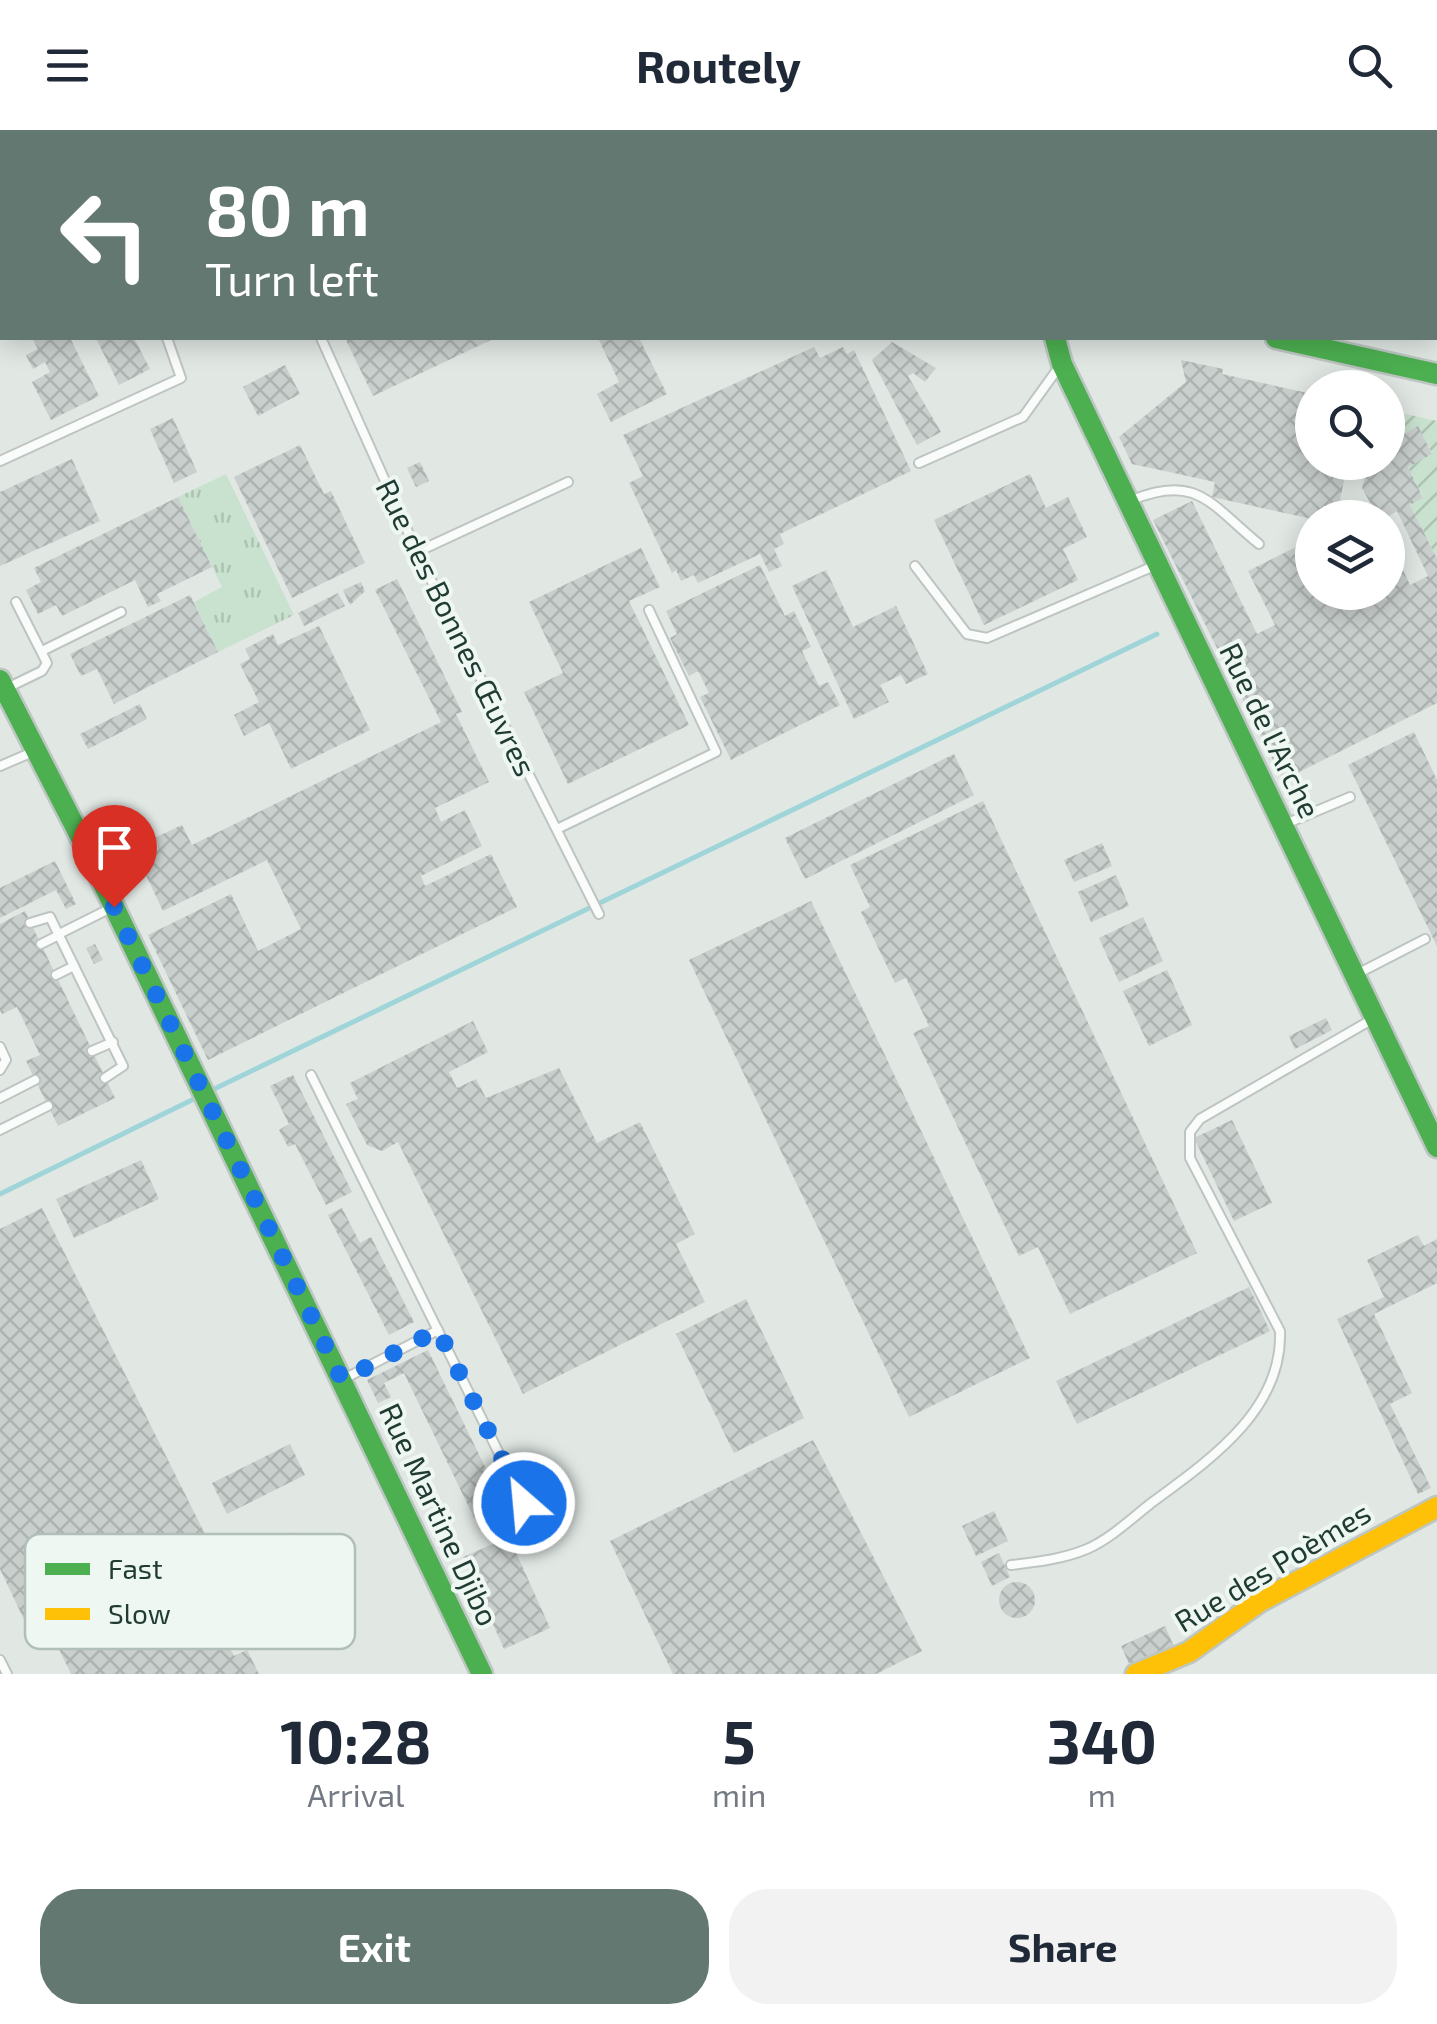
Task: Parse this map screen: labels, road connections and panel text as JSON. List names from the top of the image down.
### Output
{
  "streets": {
    "street": ["Rue de l'Arche", "Rue Martine Djibo", "Rue des Poèmes"],
    "lane": ["Rue des Bonnes Œuvres"]
  },
  "legend": ["Fast", "Slow"],
  "page": {
    "header": "Routely",
    "turn": ["80 m", "Turn left"],
    "eta": [
      "10:28",
      "Arrival",
      "5",
      "min",
      "340",
      "m"
    ],
    "buttons": ["Exit", "Share"]
  }
}
